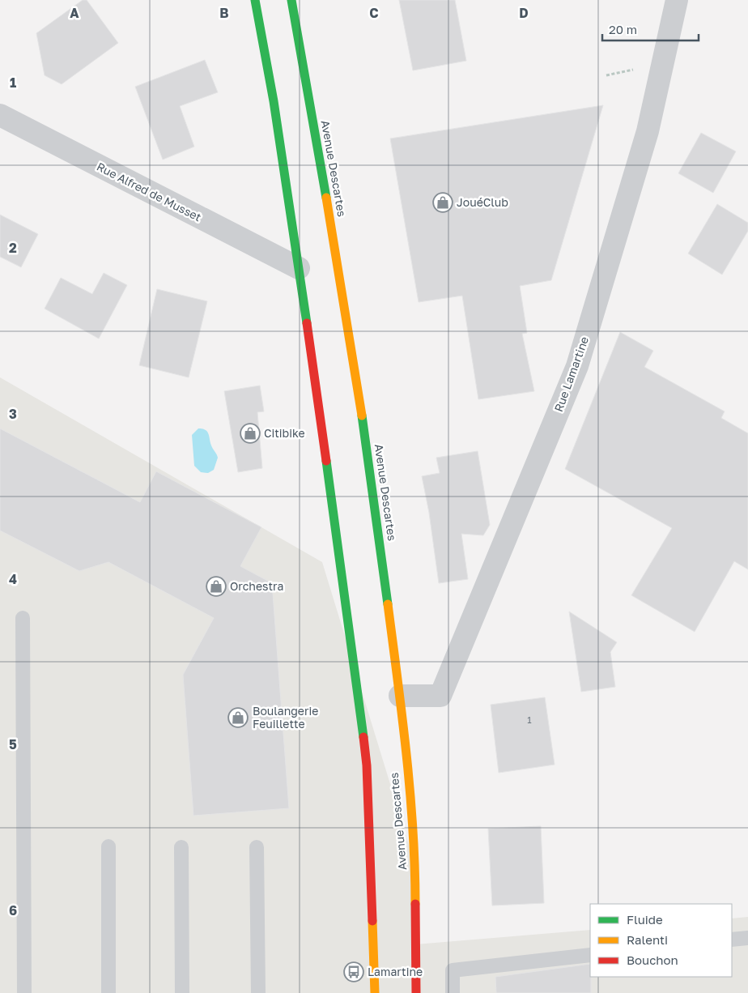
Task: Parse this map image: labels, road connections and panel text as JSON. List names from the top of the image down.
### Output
{
  "streets": {
    "main road": ["Avenue Descartes"],
    "street": ["Rue Alfred de Musset", "Rue Lamartine"]
  },
  "crossings": [
    ["Avenue Descartes", "Rue Lamartine"]
  ],
  "places": {
    "shop": [
      "JouéClub",
      "Citibike",
      "Orchestra",
      "Boulangerie Feuillette"
    ],
    "bus stop": ["Lamartine"]
  },
  "house_numbers": ["1"],
  "legend": ["Fluide", "Ralenti", "Bouchon"],
  "scale_bar": "20 m",
  "grid": {
    "columns": [
      "A",
      "B",
      "C",
      "D"
    ],
    "rows": [
      "1",
      "2",
      "3",
      "4",
      "5",
      "6"
    ]
  }
}
